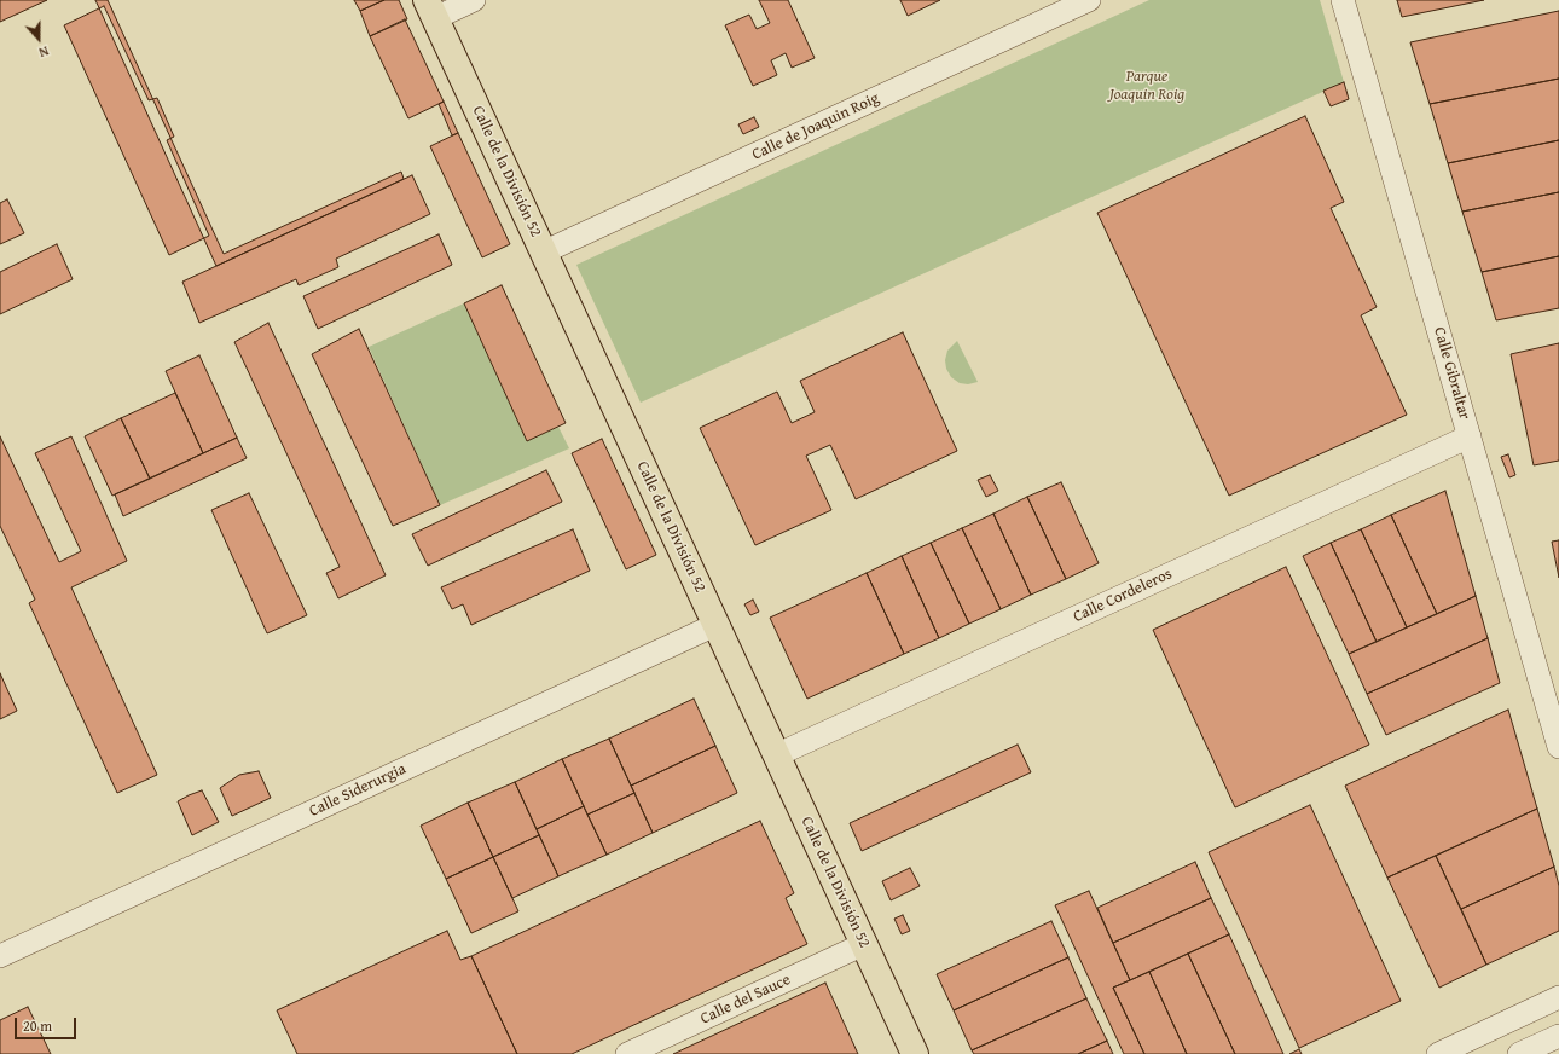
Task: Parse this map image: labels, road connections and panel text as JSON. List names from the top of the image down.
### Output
{
  "streets": {
    "main road": ["Calle de la División 52"],
    "street": [
      "Calle de Joaquin Roig",
      "Calle Gibraltar",
      "Calle Cordeleros",
      "Calle Siderurgia",
      "Calle del Sauce"
    ]
  },
  "crossings": [
    ["Calle de Joaquin Roig", "Calle de la División 52"],
    ["Calle de la División 52", "Calle Cordeleros"],
    ["Calle de la División 52", "Calle Siderurgia"],
    ["Calle de la División 52", "Calle del Sauce"],
    ["Calle Gibraltar", "Calle Cordeleros"]
  ],
  "parks": ["Parque Joaquin Roig"],
  "scale_bar": "20 m",
  "north": "bottom"
}
